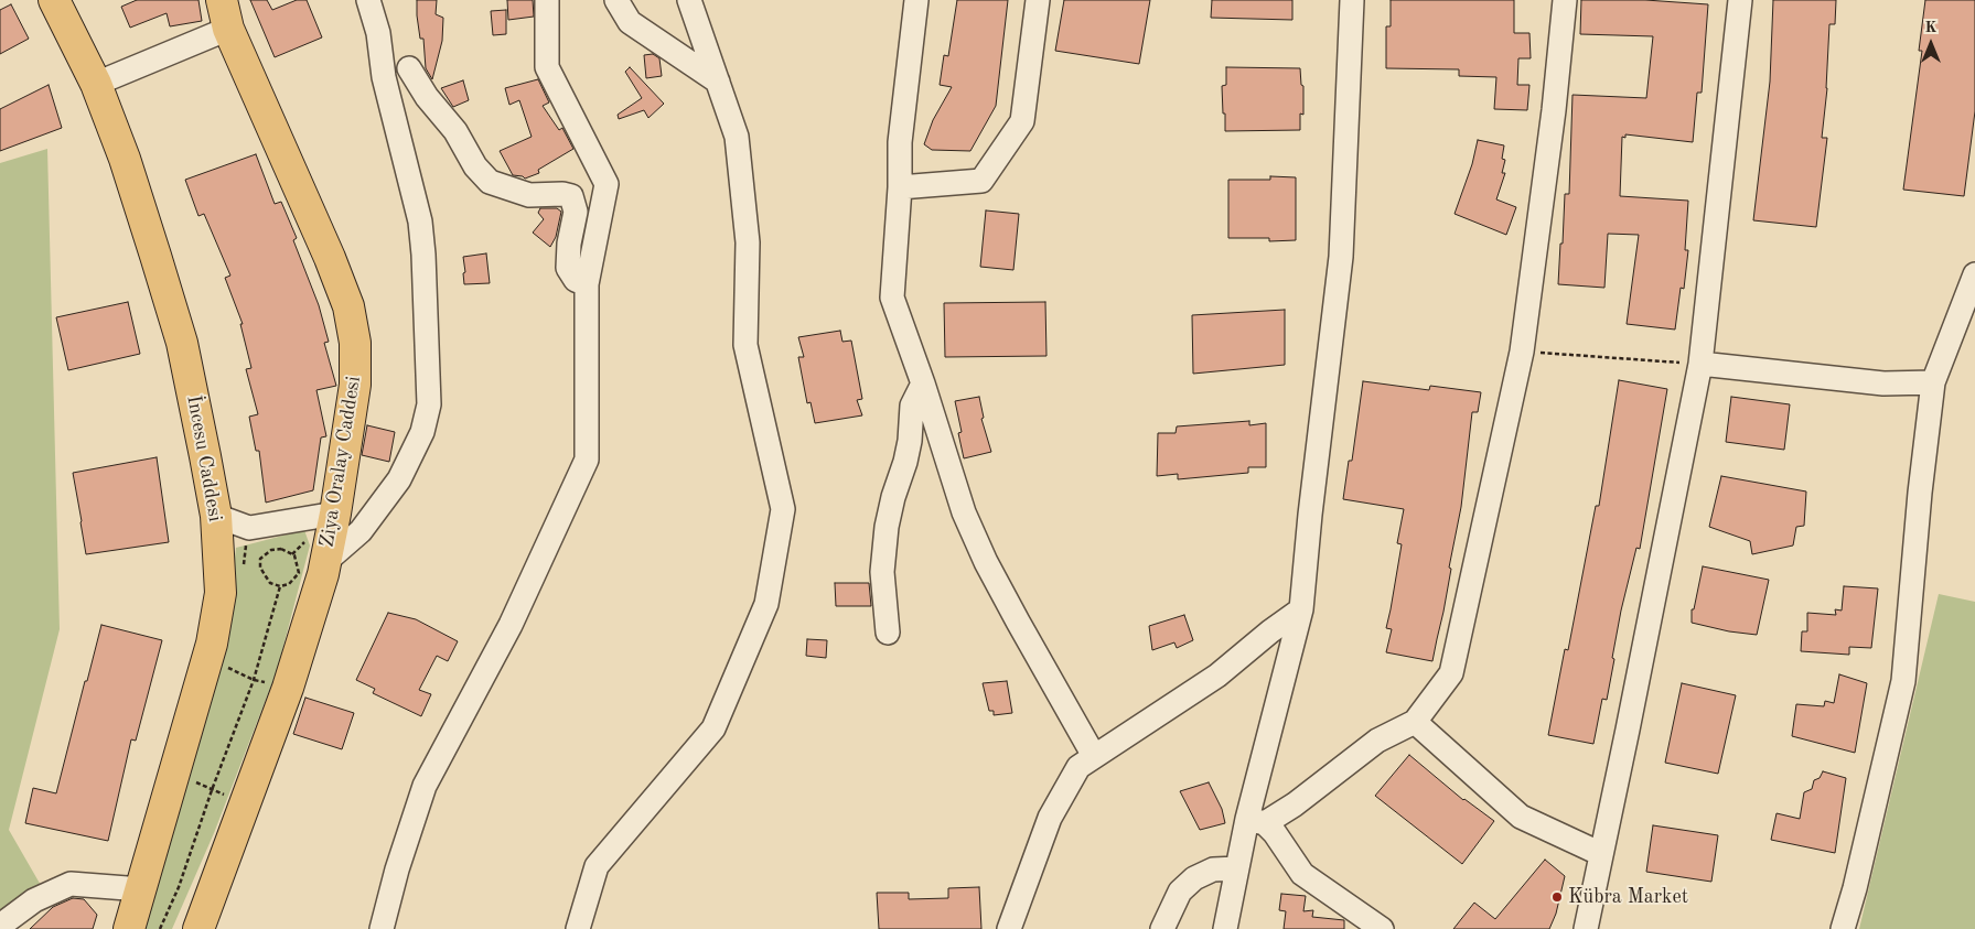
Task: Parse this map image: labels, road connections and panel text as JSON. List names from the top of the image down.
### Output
{
  "streets": {
    "main road": ["İncesu Caddesi", "Ziya Oralay Caddesi"]
  },
  "places": ["Kübra Market"],
  "north": "top"
}
